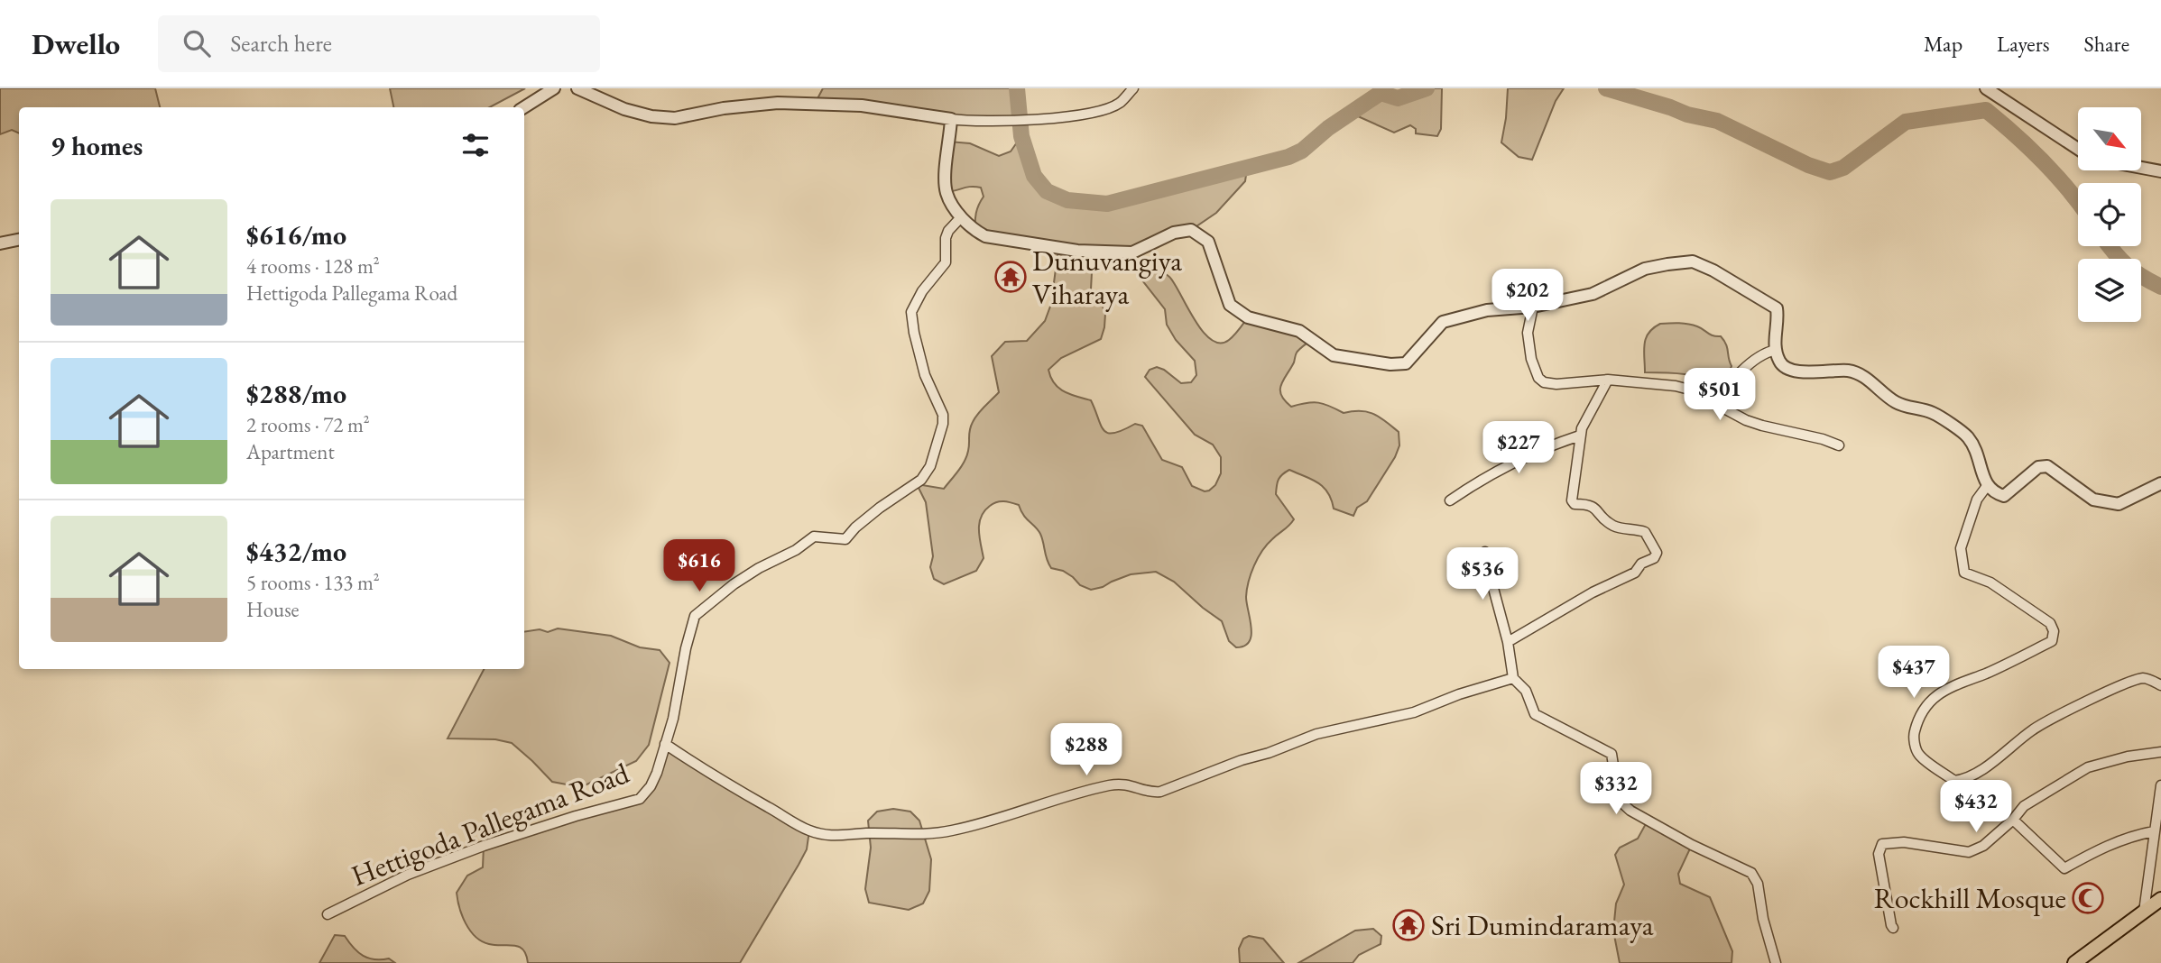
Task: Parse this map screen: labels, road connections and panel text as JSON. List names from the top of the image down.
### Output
{
  "streets": {
    "street": ["Hettigoda Pallegama Road"]
  },
  "places": {
    "temple": ["Dunuvangiya Viharaya", "Sri Dumindaramaya"],
    "mosque": ["Rockhill Mosque"]
  },
  "north": "bottom right",
  "page": {
    "header": "Dwello",
    "search": "Search here",
    "nav": ["Map", "Layers", "Share"],
    "heading": "9 homes",
    "list": [
      {
        "name": "$616/mo",
        "note": "4 rooms · 128 m² · Hettigoda Pallegama Road"
      },
      {
        "name": "$288/mo",
        "note": "2 rooms · 72 m² · Apartment"
      },
      {
        "name": "$432/mo",
        "note": "5 rooms · 133 m² · House"
      }
    ],
    "price": [
      "$202",
      "$501",
      "$227",
      "$616",
      "$536",
      "$437",
      "$288",
      "$332",
      "$432"
    ]
  }
}
